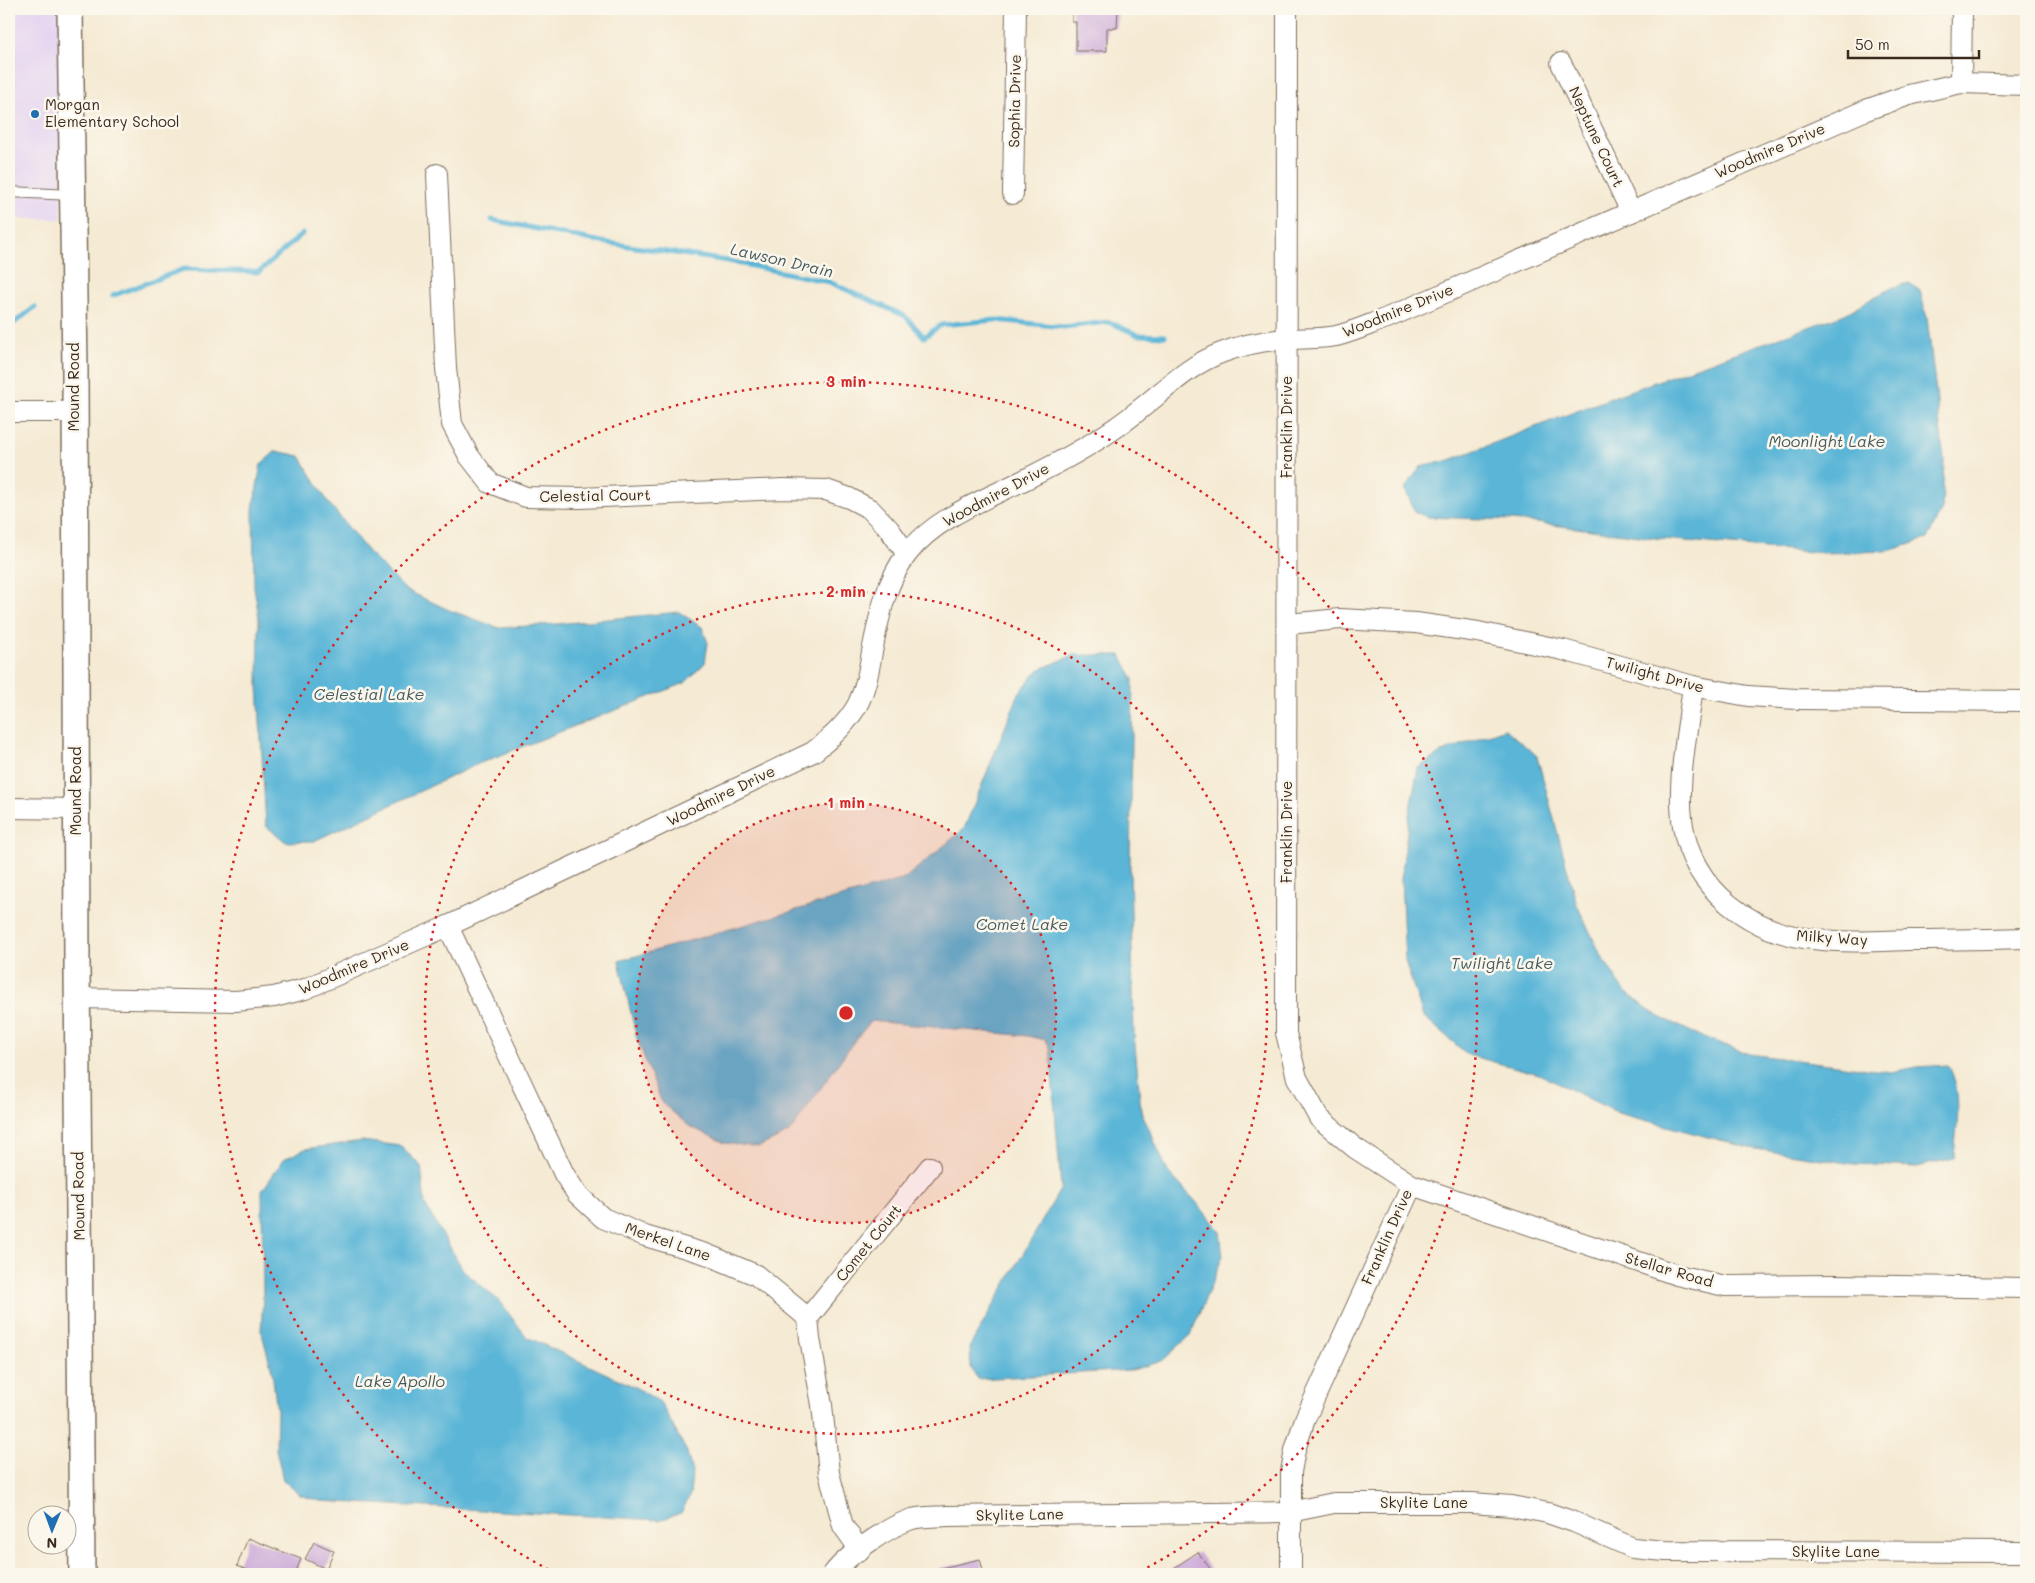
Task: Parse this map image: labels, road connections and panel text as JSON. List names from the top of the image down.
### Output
{
  "streets": {
    "street": [
      "Sophia Drive",
      "Neptune Court",
      "Woodmire Drive",
      "Mound Road",
      "Franklin Drive",
      "Celestial Court",
      "Twilight Drive",
      "Milky Way",
      "Merkel Lane",
      "Comet Court",
      "Stellar Road",
      "Skylite Lane"
    ]
  },
  "crossings": [
    ["Neptune Court", "Woodmire Drive"],
    ["Woodmire Drive", "Mound Road"],
    ["Woodmire Drive", "Franklin Drive"],
    ["Woodmire Drive", "Celestial Court"],
    ["Woodmire Drive", "Merkel Lane"],
    ["Franklin Drive", "Twilight Drive"],
    ["Franklin Drive", "Stellar Road"],
    ["Franklin Drive", "Skylite Lane"],
    ["Twilight Drive", "Milky Way"],
    ["Merkel Lane", "Comet Court"]
  ],
  "water": [
    "Lawson Drain",
    "Moonlight Lake",
    "Celestial Lake",
    "Comet Lake",
    "Twilight Lake",
    "Lake Apollo"
  ],
  "places": ["Morgan Elementary School"],
  "scale_bar": "50 m",
  "north": "bottom",
  "rings": ["3 min", "2 min", "1 min"]
}
